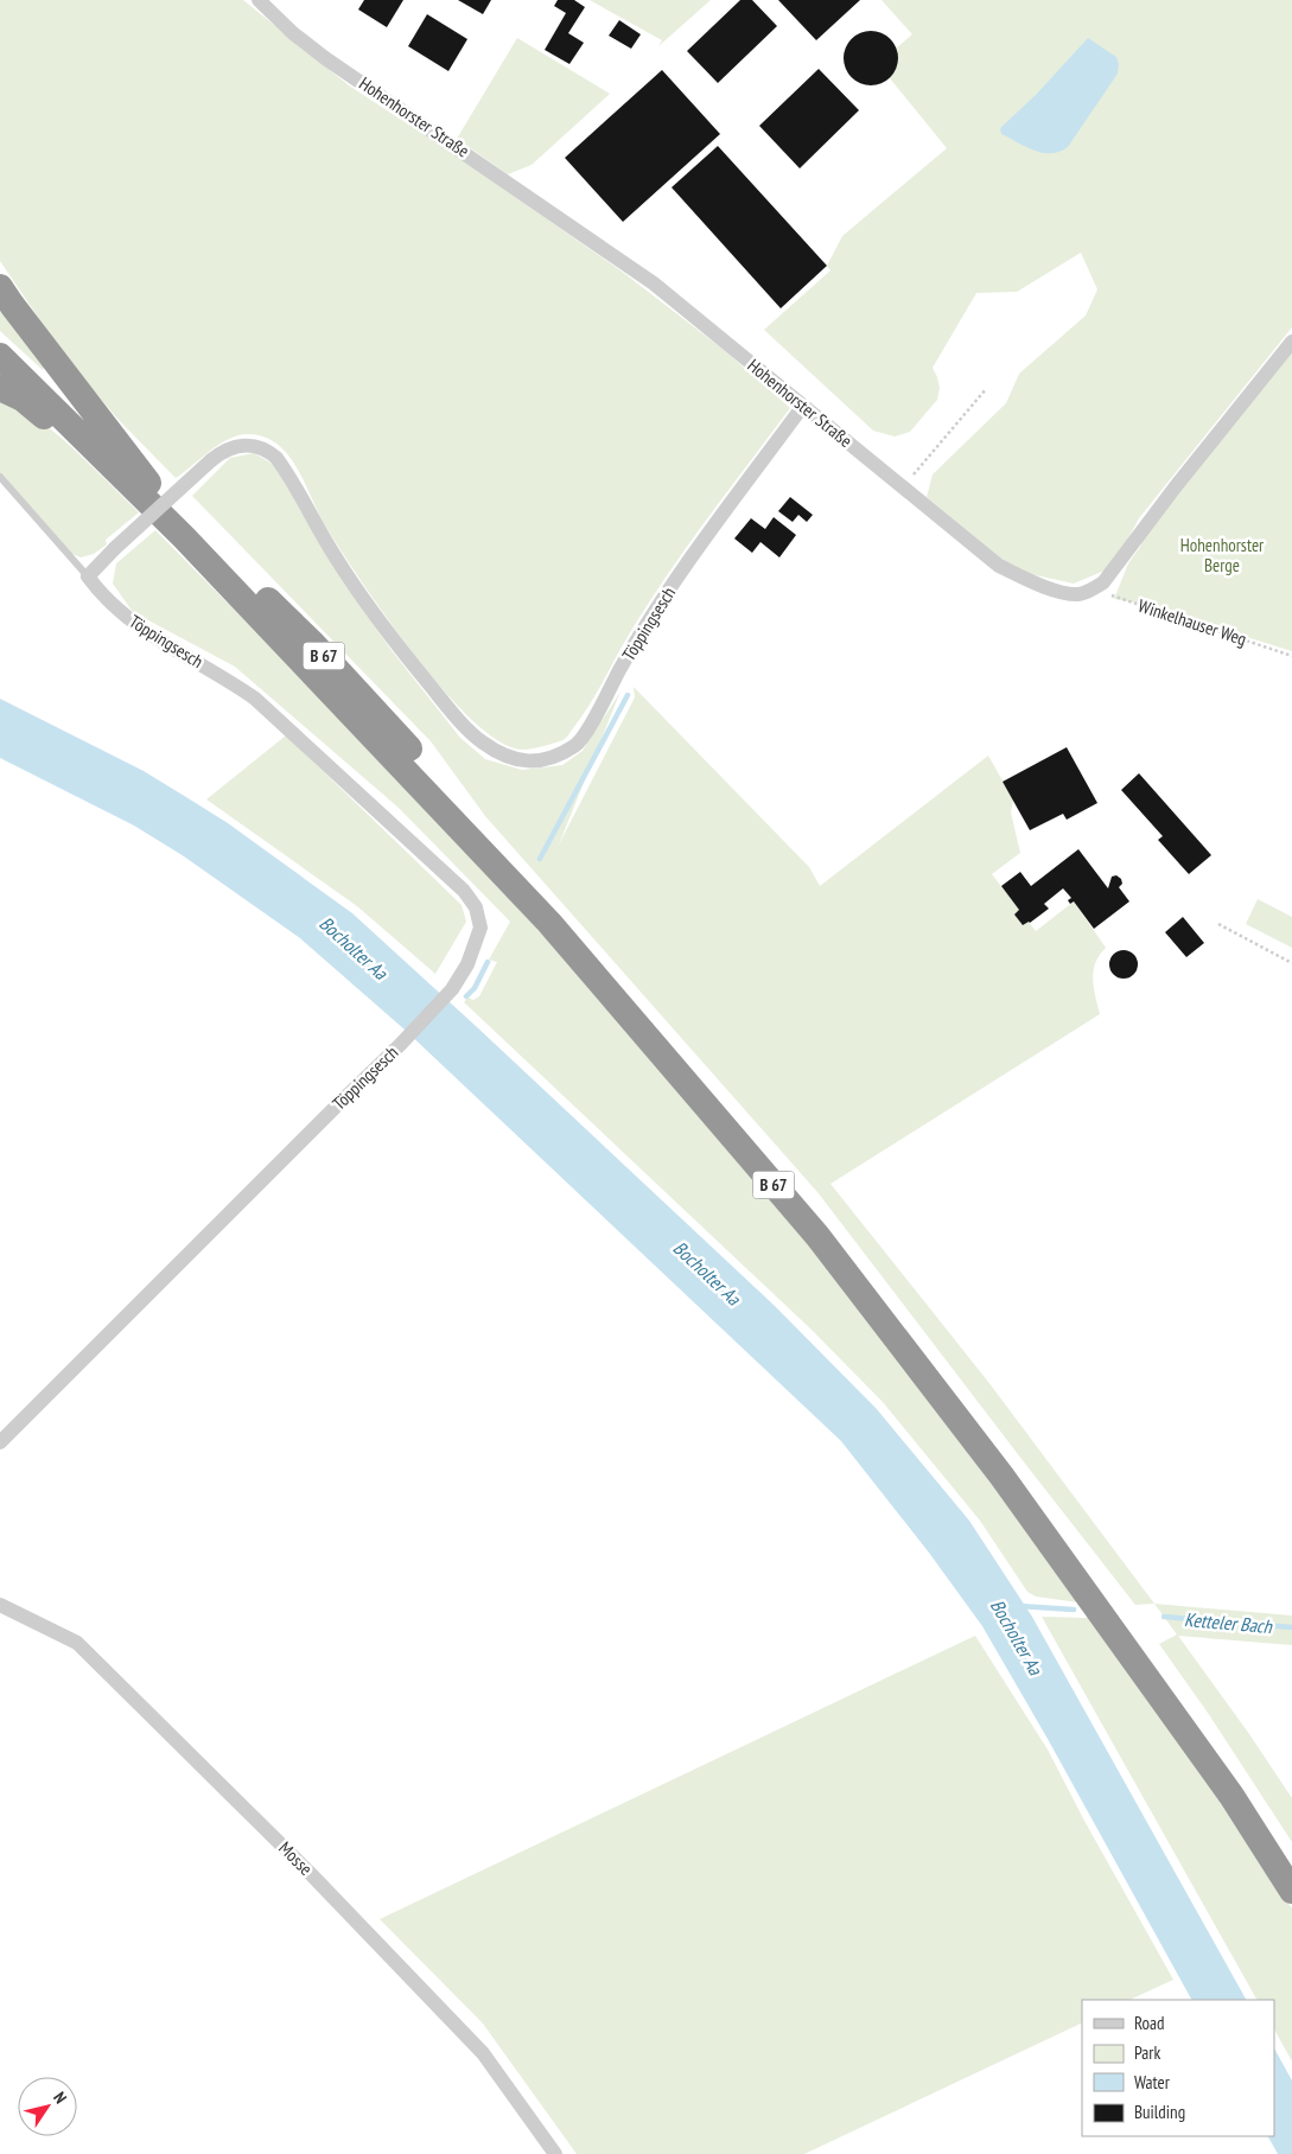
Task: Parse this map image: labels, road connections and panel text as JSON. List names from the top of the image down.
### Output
{
  "streets": {
    "highway": ["B 67"],
    "street": ["Hohenhorster Straße", "Töppingsesch", "Mosse"],
    "path": ["Winkelhauser Weg"]
  },
  "crossings": [
    ["Hohenhorster Straße", "Winkelhauser Weg"],
    ["Hohenhorster Straße", "Töppingsesch"]
  ],
  "water": ["Bocholter Aa", "Ketteler Bach"],
  "parks": ["Hohenhorster Berge"],
  "legend": [
    "Road",
    "Park",
    "Water",
    "Building"
  ],
  "north": "top right"
}
